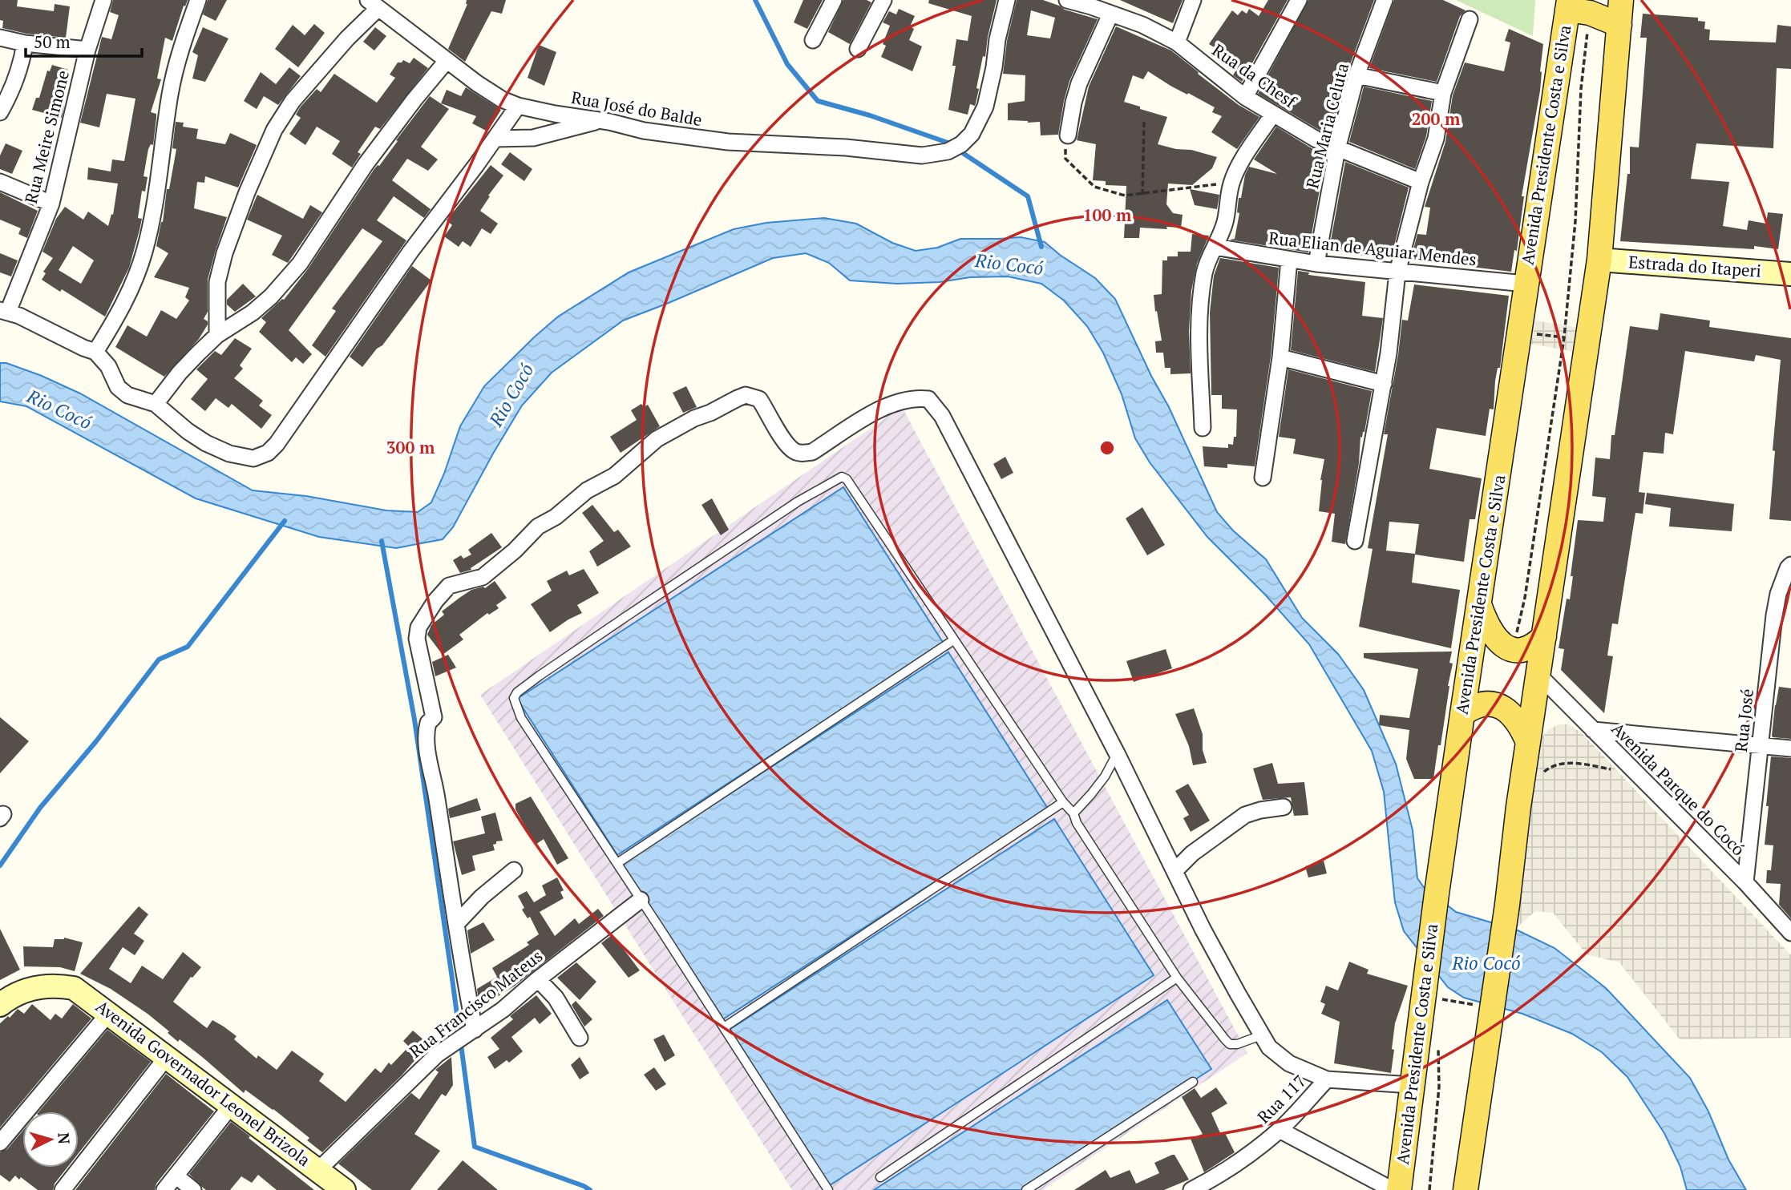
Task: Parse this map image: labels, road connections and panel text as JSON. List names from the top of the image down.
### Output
{
  "streets": {
    "main road": ["Avenida Presidente Costa e Silva"],
    "street": [
      "Rua da Chesf",
      "Rua José do Balde",
      "Rua Maria Celuta",
      "Rua Meire Simone",
      "Rua Elian de Aguiar Mendes",
      "Estrada do Itaperi",
      "Rua José",
      "Avenida Parque do Cocó",
      "Rua Francisco Mateus",
      "Avenida Governador Leonel Brizola",
      "Rua 117"
    ]
  },
  "crossings": [
    ["Rua da Chesf", "Rua Maria Celuta"],
    ["Rua Maria Celuta", "Rua Elian de Aguiar Mendes"],
    ["Avenida Presidente Costa e Silva", "Rua Elian de Aguiar Mendes"],
    ["Avenida Presidente Costa e Silva", "Rua 117"],
    ["Rua José", "Avenida Parque do Cocó"],
    ["Rua Francisco Mateus", "Avenida Governador Leonel Brizola"]
  ],
  "water": ["Rio Cocó"],
  "scale_bar": "50 m",
  "north": "right",
  "rings": ["200 m", "100 m", "300 m"]
}
